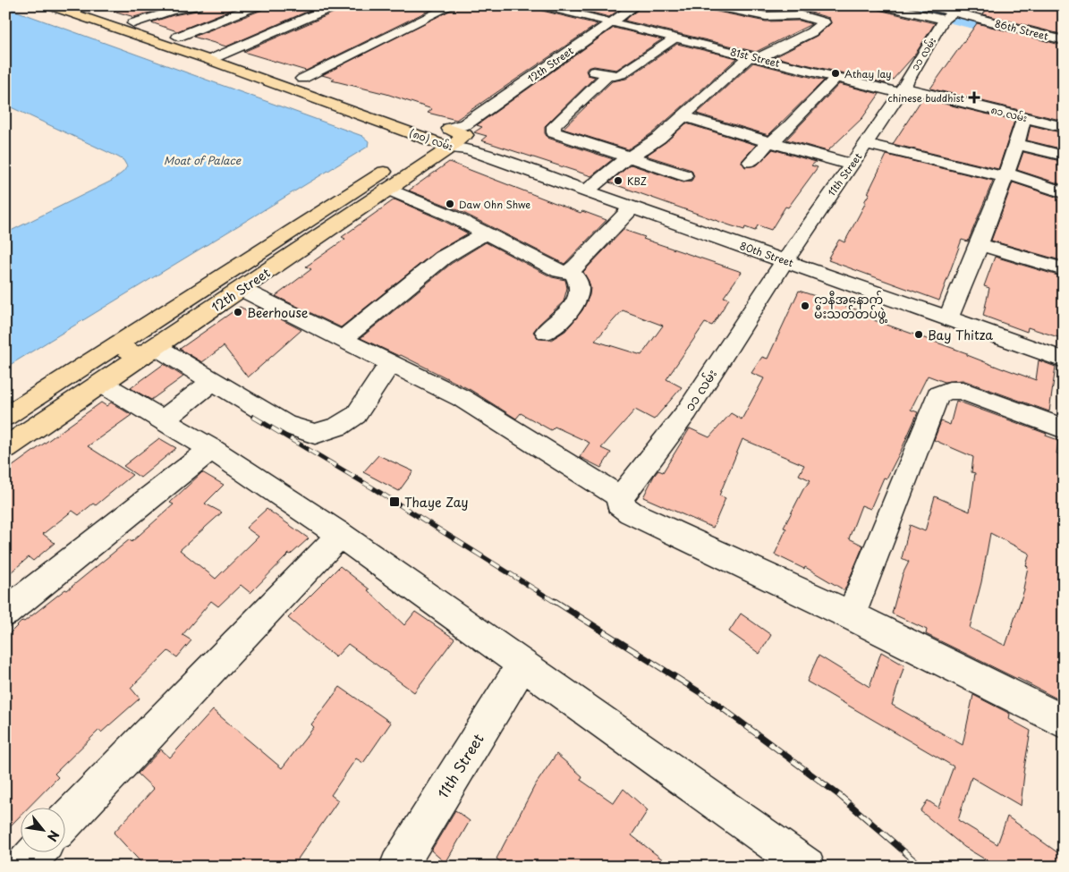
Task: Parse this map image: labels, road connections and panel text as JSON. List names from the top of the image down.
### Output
{
  "streets": {
    "main road": ["12th Street", "(၈၀) လမ်း"],
    "street": [
      "86th Street",
      "၁၁ လမ်း",
      "81st Street",
      "၈၁ လမ်း",
      "11th Street",
      "80th Street"
    ]
  },
  "crossings": [
    ["86th Street", "၁၁ လမ်း"],
    ["၁၁ လမ်း", "81st Street"],
    ["၁၁ လမ်း", "၈၁ လမ်း"],
    ["၁၁ လမ်း", "11th Street"],
    ["၁၁ လမ်း", "80th Street"],
    ["81st Street", "12th Street"],
    ["81st Street", "၈၁ လမ်း"],
    ["81st Street", "11th Street"],
    ["12th Street", "(၈၀) လမ်း"],
    ["12th Street", "80th Street"],
    ["၈၁ လမ်း", "11th Street"],
    ["(၈၀) လမ်း", "80th Street"],
    ["11th Street", "80th Street"]
  ],
  "water": ["Moat of Palace"],
  "places": {
    "other": [
      "Athay lay",
      "KBZ",
      "Daw Ohn Shwe",
      "ဌာနီအနောက် မီးသတ်တပ်ဖွဲ့",
      "Beerhouse",
      "Bay Thitza"
    ],
    "health": ["chinese buddhist"],
    "transit": ["Thaye Zay"]
  },
  "north": "bottom right"
}
